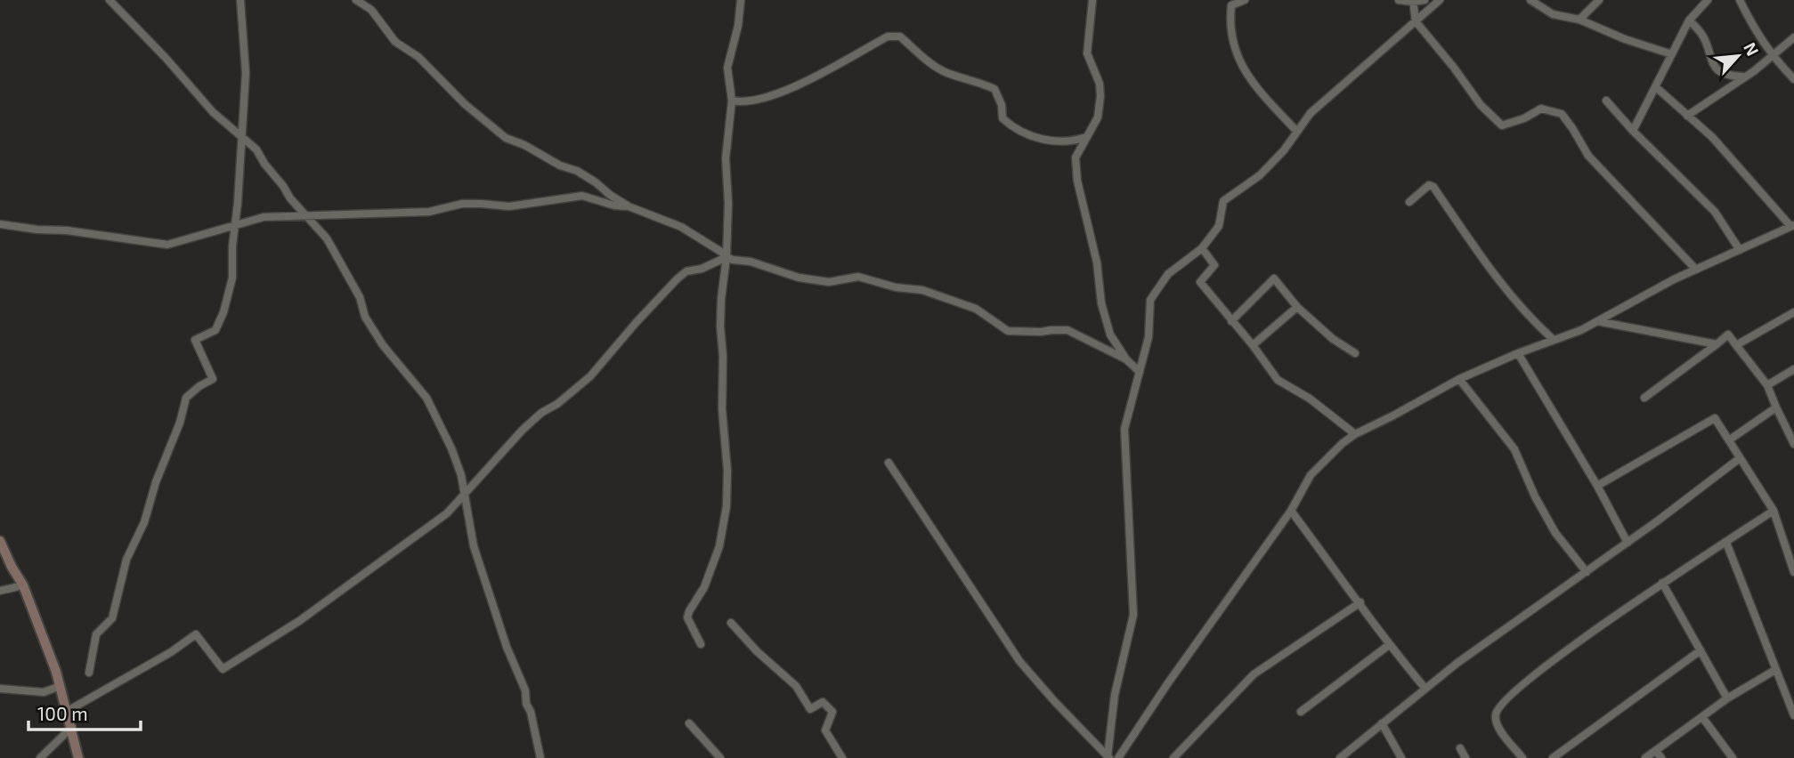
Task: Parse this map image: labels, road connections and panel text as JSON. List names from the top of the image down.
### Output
{
  "scale_bar": "100 m",
  "north": "top right"
}
